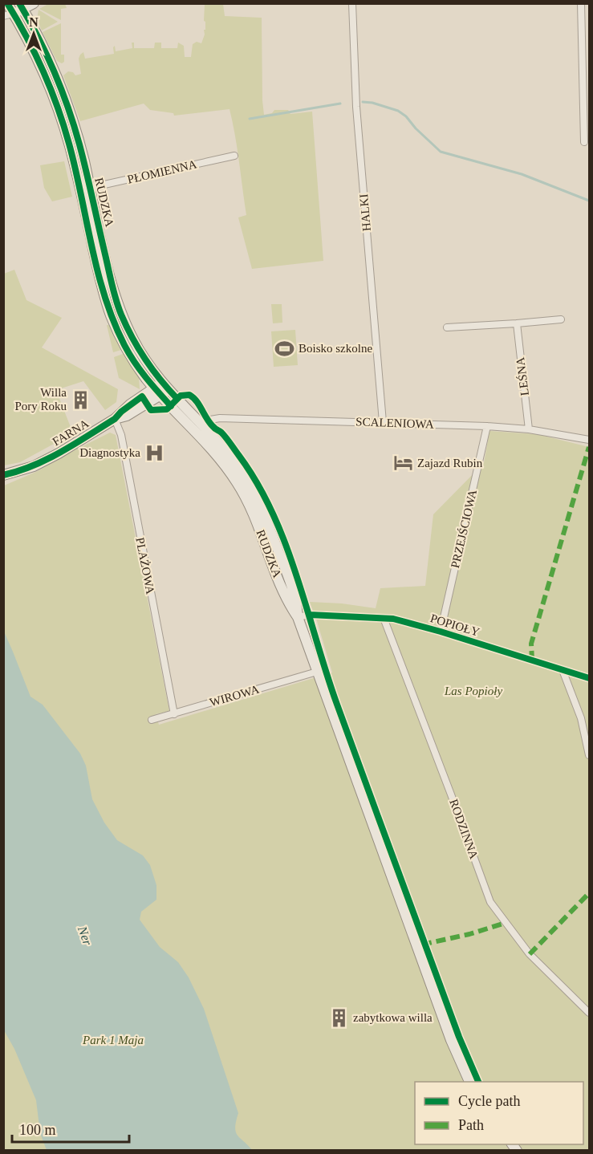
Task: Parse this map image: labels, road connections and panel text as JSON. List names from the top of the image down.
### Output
{
  "streets": {
    "street": [
      "PŁOMIENNA",
      "RUDZKA",
      "HALKI",
      "LEŚNA",
      "SCALENIOWA",
      "FARNA",
      "PRZEJŚCIOWA",
      "PLAŻOWA",
      "POPIOŁY",
      "WIROWA",
      "RODZINNA"
    ]
  },
  "crossings": [
    ["PŁOMIENNA", "RUDZKA"],
    ["RUDZKA", "SCALENIOWA"],
    ["RUDZKA", "FARNA"],
    ["RUDZKA", "POPIOŁY"],
    ["RUDZKA", "WIROWA"],
    ["HALKI", "SCALENIOWA"],
    ["LEŚNA", "SCALENIOWA"],
    ["SCALENIOWA", "PRZEJŚCIOWA"],
    ["FARNA", "PLAŻOWA"],
    ["PRZEJŚCIOWA", "POPIOŁY"],
    ["PLAŻOWA", "WIROWA"],
    ["POPIOŁY", "RODZINNA"]
  ],
  "water": ["Ner"],
  "parks": ["Las Popioły", "Park 1 Maja"],
  "places": {
    "sports": ["Boisko szkolne"],
    "building": ["Willa Pory Roku", "zabytkowa willa"],
    "hospital": ["Diagnostyka"],
    "hotel": ["Zajazd Rubin"]
  },
  "legend": ["Cycle path", "Path"],
  "scale_bar": "100 m",
  "north": "top"
}
